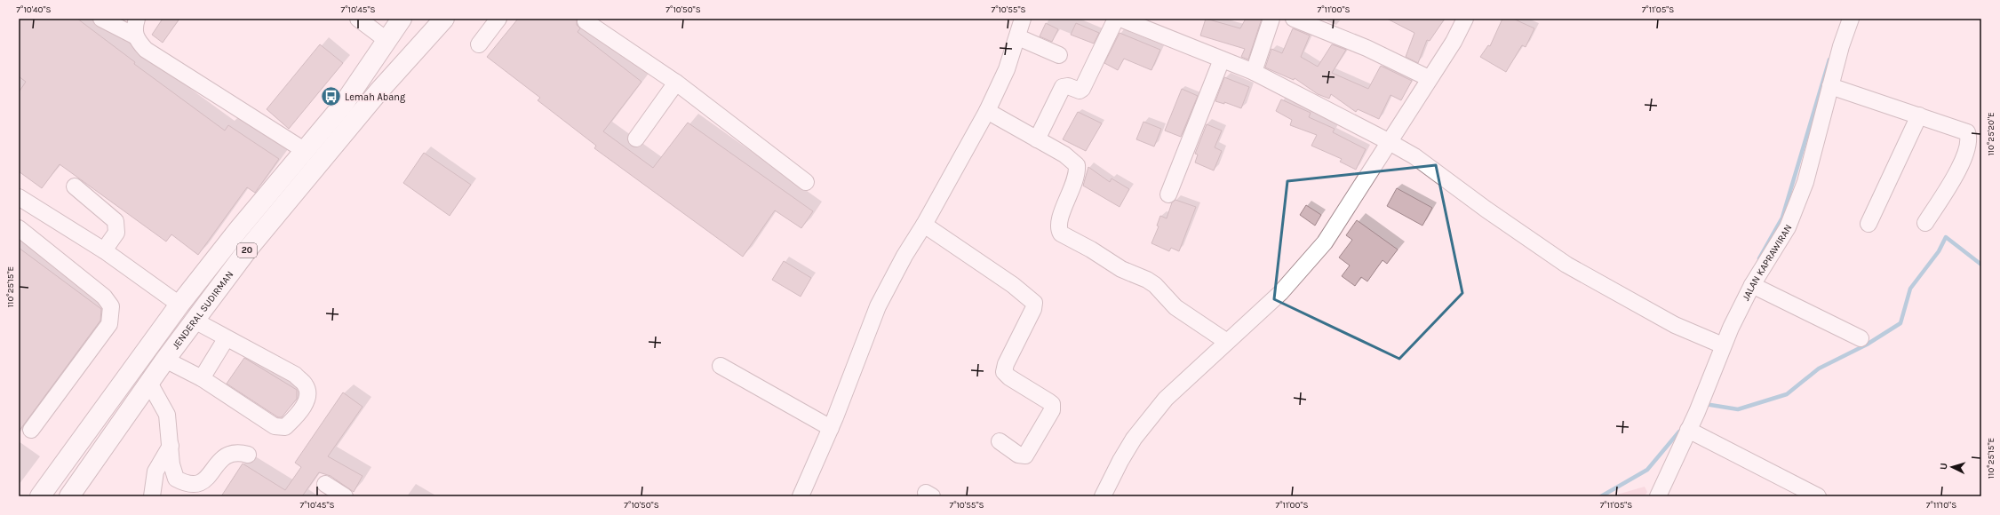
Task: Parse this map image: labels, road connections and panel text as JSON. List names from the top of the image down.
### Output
{
  "streets": {
    "highway": ["20", "JENDERAL SUDIRMAN"],
    "street": ["JALAN KAPRAWIRAN"]
  },
  "places": {
    "bus stop": ["Lemah Abang"]
  },
  "north": "left",
  "coordinates": [
    "7°10'40\"S",
    "7°10'45\"S",
    "7°10'50\"S",
    "7°10'55\"S",
    "7°11'00\"S",
    "7°11'05\"S",
    "110°25'20\"E",
    "110°25'15\"E",
    "7°11'10\"S"
  ]
}
